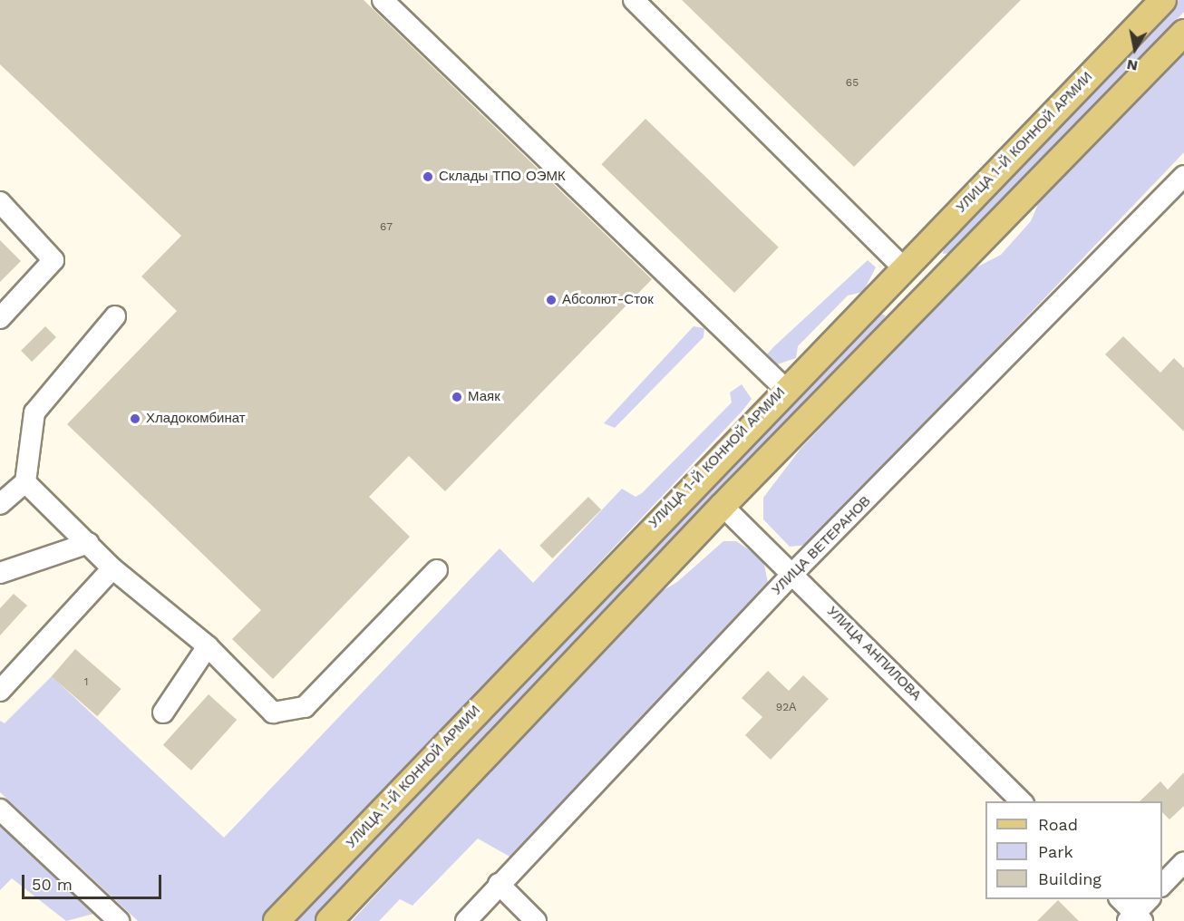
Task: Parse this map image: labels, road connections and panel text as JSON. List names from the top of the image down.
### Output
{
  "streets": {
    "main road": ["УЛИЦА 1-Й КОННОЙ АРМИИ"],
    "street": ["УЛИЦА ВЕТЕРАНОВ", "УЛИЦА АНПИЛОВА"]
  },
  "crossings": [
    ["УЛИЦА ВЕТЕРАНОВ", "УЛИЦА АНПИЛОВА"]
  ],
  "places": [
    "Склады ТПО ОЭМК",
    "Абсолют-Сток",
    "Маяк",
    "Хладокомбинат"
  ],
  "house_numbers": [
    "65",
    "67",
    "1",
    "92А"
  ],
  "legend": ["Road", "Park", "Building"],
  "scale_bar": "50 m",
  "north": "bottom"
}
